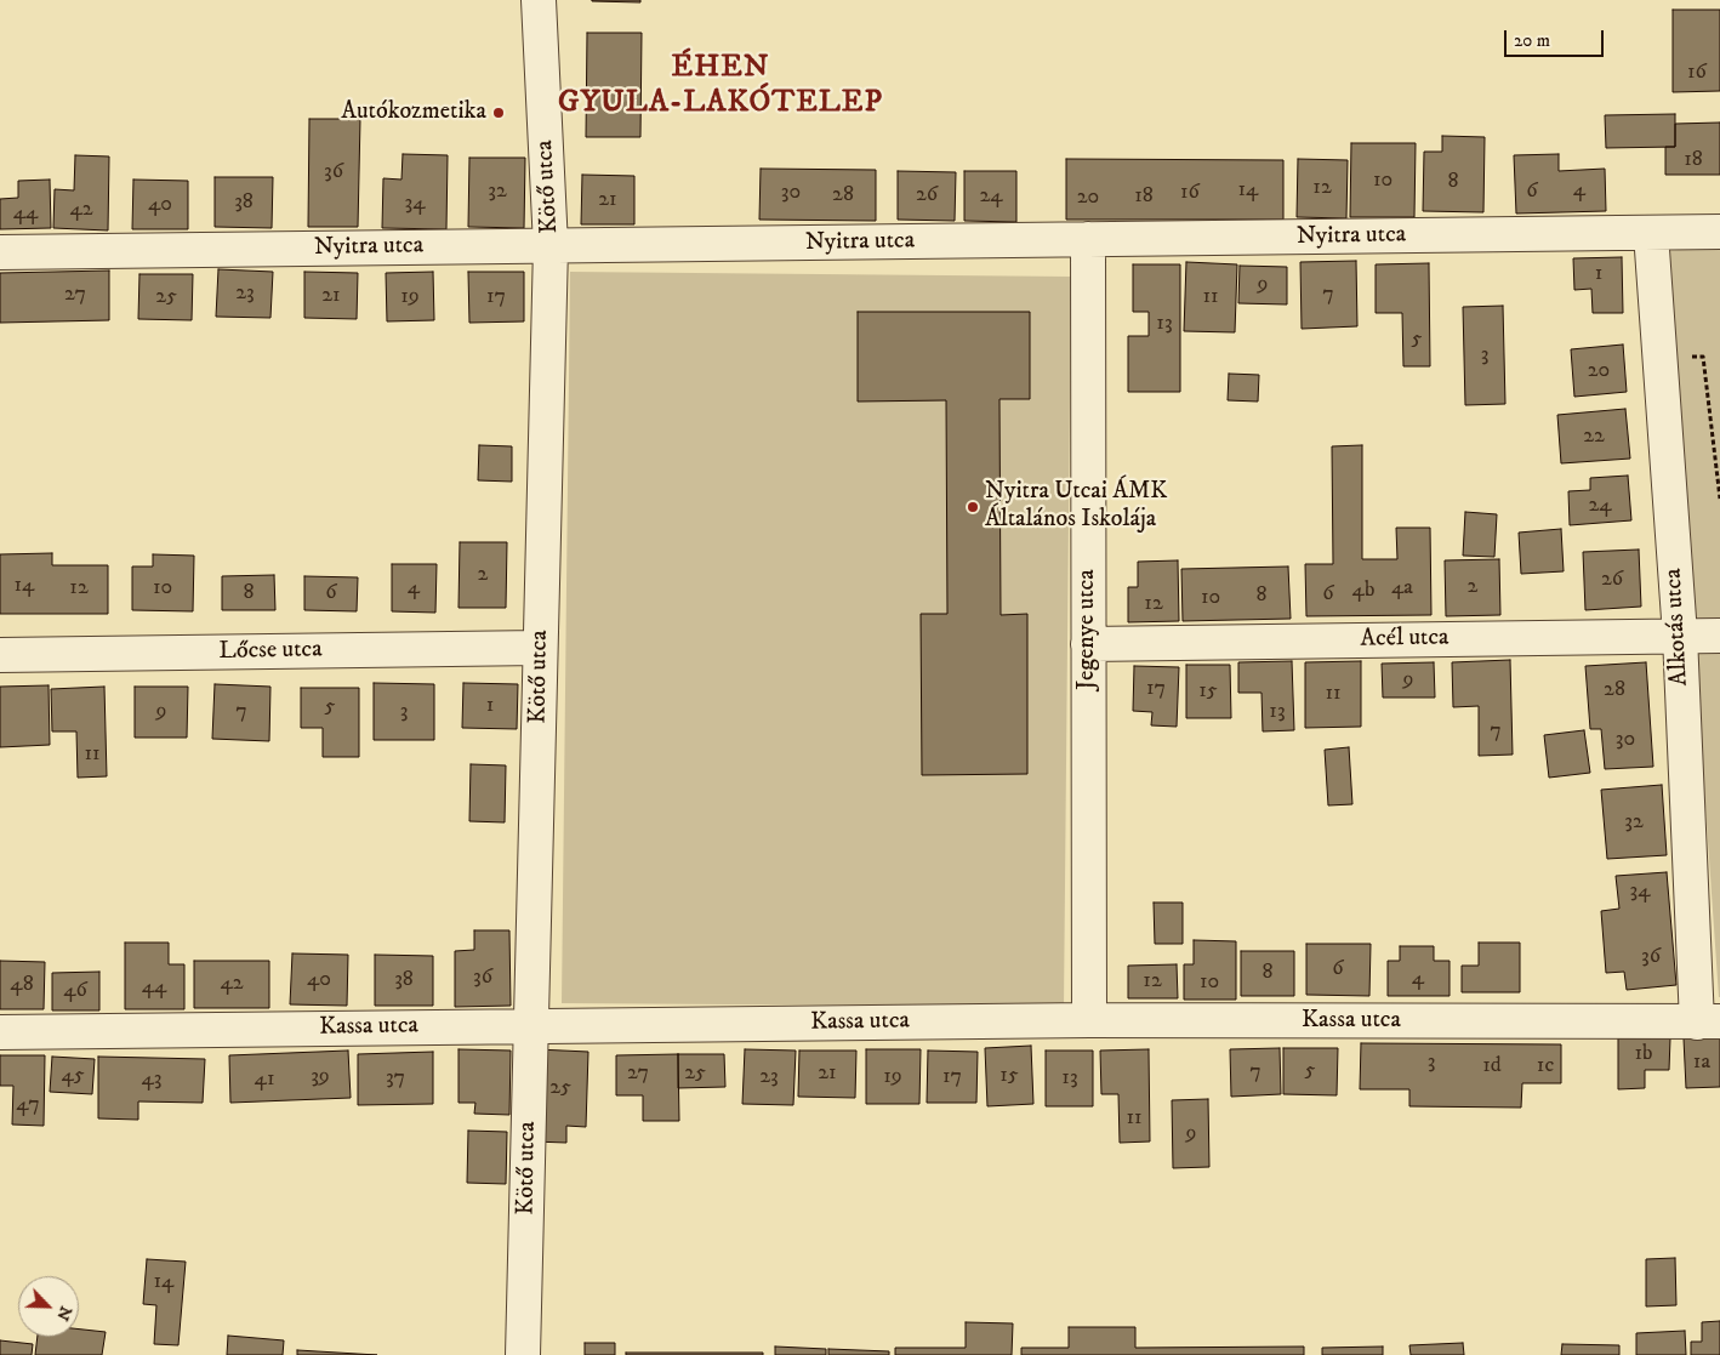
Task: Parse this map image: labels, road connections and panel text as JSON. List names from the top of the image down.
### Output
{
  "streets": {
    "street": [
      "Kötő utca",
      "Nyitra utca",
      "Alkotás utca",
      "Jegenye utca",
      "Acél utca",
      "Lőcse utca",
      "Kassa utca"
    ]
  },
  "crossings": [
    ["Kötő utca", "Nyitra utca"],
    ["Kötő utca", "Lőcse utca"],
    ["Kötő utca", "Kassa utca"],
    ["Nyitra utca", "Alkotás utca"],
    ["Nyitra utca", "Jegenye utca"],
    ["Alkotás utca", "Acél utca"],
    ["Alkotás utca", "Kassa utca"],
    ["Jegenye utca", "Acél utca"],
    ["Jegenye utca", "Kassa utca"]
  ],
  "districts": ["ÉHEN GYULA-LAKÓTELEP"],
  "places": ["Autókozmetika", "Nyitra Utcai ÁMK Általános Iskolája"],
  "house_numbers": [
    "16",
    "18",
    "36",
    "10",
    "8",
    "12",
    "14",
    "4",
    "32",
    "6",
    "30",
    "16",
    "28",
    "26",
    "24",
    "18",
    "20",
    "21",
    "38",
    "34",
    "40",
    "42",
    "44",
    "1",
    "9",
    "23",
    "27",
    "7",
    "21",
    "25",
    "19",
    "17",
    "11",
    "13",
    "5",
    "3",
    "20",
    "22",
    "24",
    "2",
    "26",
    "14",
    "2",
    "12",
    "10",
    "4",
    "4a",
    "4b",
    "8",
    "6",
    "6",
    "8",
    "10",
    "12",
    "9",
    "17",
    "28",
    "15",
    "11",
    "1",
    "5",
    "9",
    "7",
    "3",
    "13",
    "7",
    "30",
    "11",
    "32",
    "34",
    "36",
    "6",
    "8",
    "36",
    "4",
    "40",
    "38",
    "12",
    "10",
    "42",
    "48",
    "44",
    "46",
    "1b",
    "3",
    "1a",
    "1d",
    "1c",
    "5",
    "7",
    "27",
    "25",
    "21",
    "45",
    "15",
    "39",
    "23",
    "19",
    "17",
    "37",
    "13",
    "43",
    "41",
    "25",
    "47",
    "11",
    "9",
    "14"
  ],
  "scale_bar": "20 m",
  "north": "bottom right"
}
